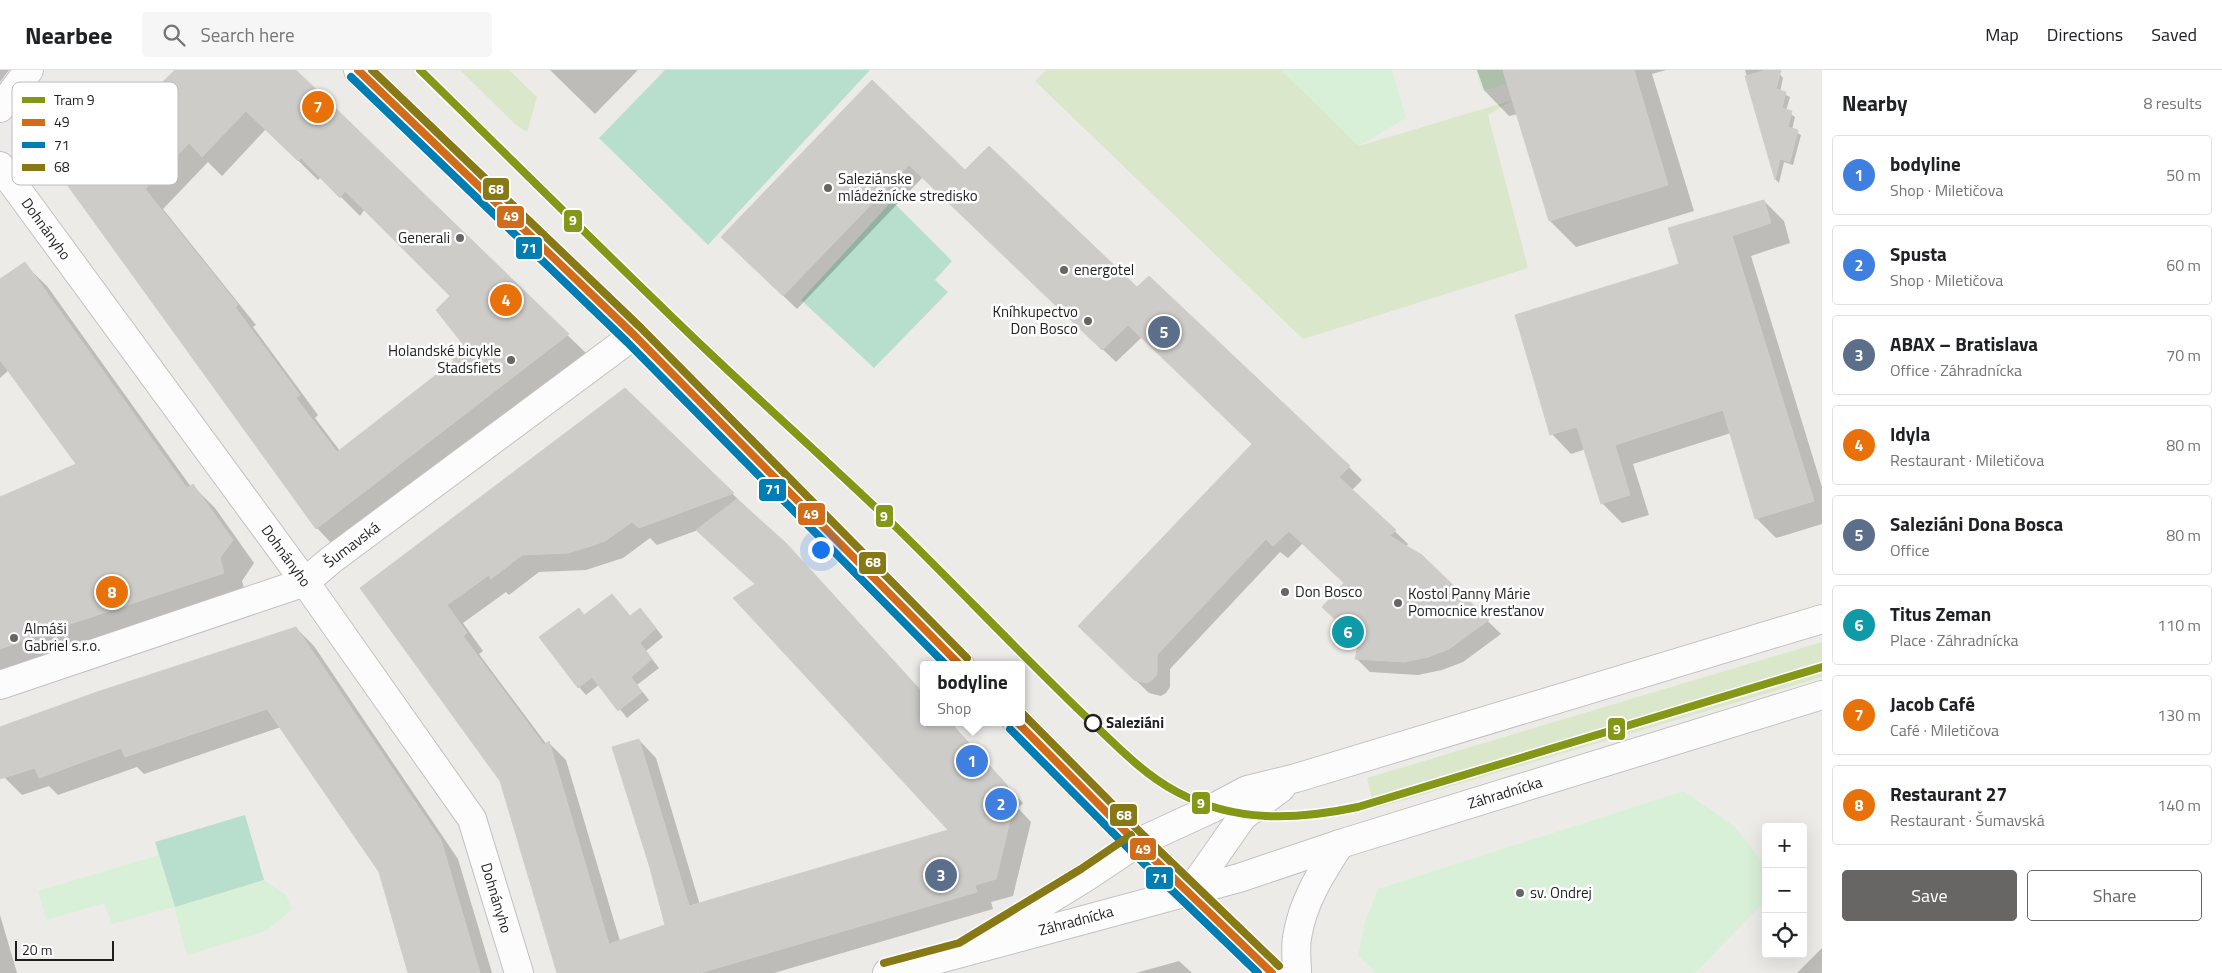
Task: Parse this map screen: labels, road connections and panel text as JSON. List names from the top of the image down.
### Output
{
  "streets": {
    "street": ["Dohnányho", "Šumavská", "Záhradnícka"]
  },
  "crossings": [
    ["Dohnányho", "Šumavská"]
  ],
  "places": [
    "Saleziánske mládežnícke stredisko",
    "Generali",
    "energotel",
    "Kníhkupectvo Don Bosco",
    "Holandské bicykle Stadsfiets",
    "Don Bosco",
    "Kostol Panny Márie Pomocnice kresťanov",
    "Almáši Gabriel s.r.o.",
    "Saleziáni",
    "sv. Ondrej"
  ],
  "lines": [
    "tram line 9",
    "transit line 49",
    "transit line 68",
    "transit line 71"
  ],
  "legend": [
    "Tram 9",
    "49",
    "71",
    "68"
  ],
  "scale_bar": "20 m",
  "page": {
    "header": "Nearbee",
    "search": "Search here",
    "nav": ["Map", "Directions", "Saved"],
    "heading": ["Nearby", "8 results"],
    "pins": [
      "7",
      "4",
      "5",
      "8",
      "6",
      "1",
      "2",
      "3"
    ],
    "list": [
      {
        "mark": "1",
        "name": "bodyline",
        "note": "Shop · Miletičova",
        "value": "50 m"
      },
      {
        "mark": "2",
        "name": "Spusta",
        "note": "Shop · Miletičova",
        "value": "60 m"
      },
      {
        "mark": "3",
        "name": "ABAX – Bratislava",
        "note": "Office · Záhradnícka",
        "value": "70 m"
      },
      {
        "mark": "4",
        "name": "Idyla",
        "note": "Restaurant · Miletičova",
        "value": "80 m"
      },
      {
        "mark": "5",
        "name": "Saleziáni Dona Bosca",
        "note": "Office",
        "value": "80 m"
      },
      {
        "mark": "6",
        "name": "Titus Zeman",
        "note": "Place · Záhradnícka",
        "value": "110 m"
      },
      {
        "mark": "7",
        "name": "Jacob Café",
        "note": "Café · Miletičova",
        "value": "130 m"
      },
      {
        "mark": "8",
        "name": "Restaurant 27",
        "note": "Restaurant · Šumavská",
        "value": "140 m"
      }
    ],
    "popup": ["bodyline", "Shop"],
    "map_buttons": ["+", "−"],
    "buttons": ["Save", "Share"],
    "scale": "20 m"
  }
}
